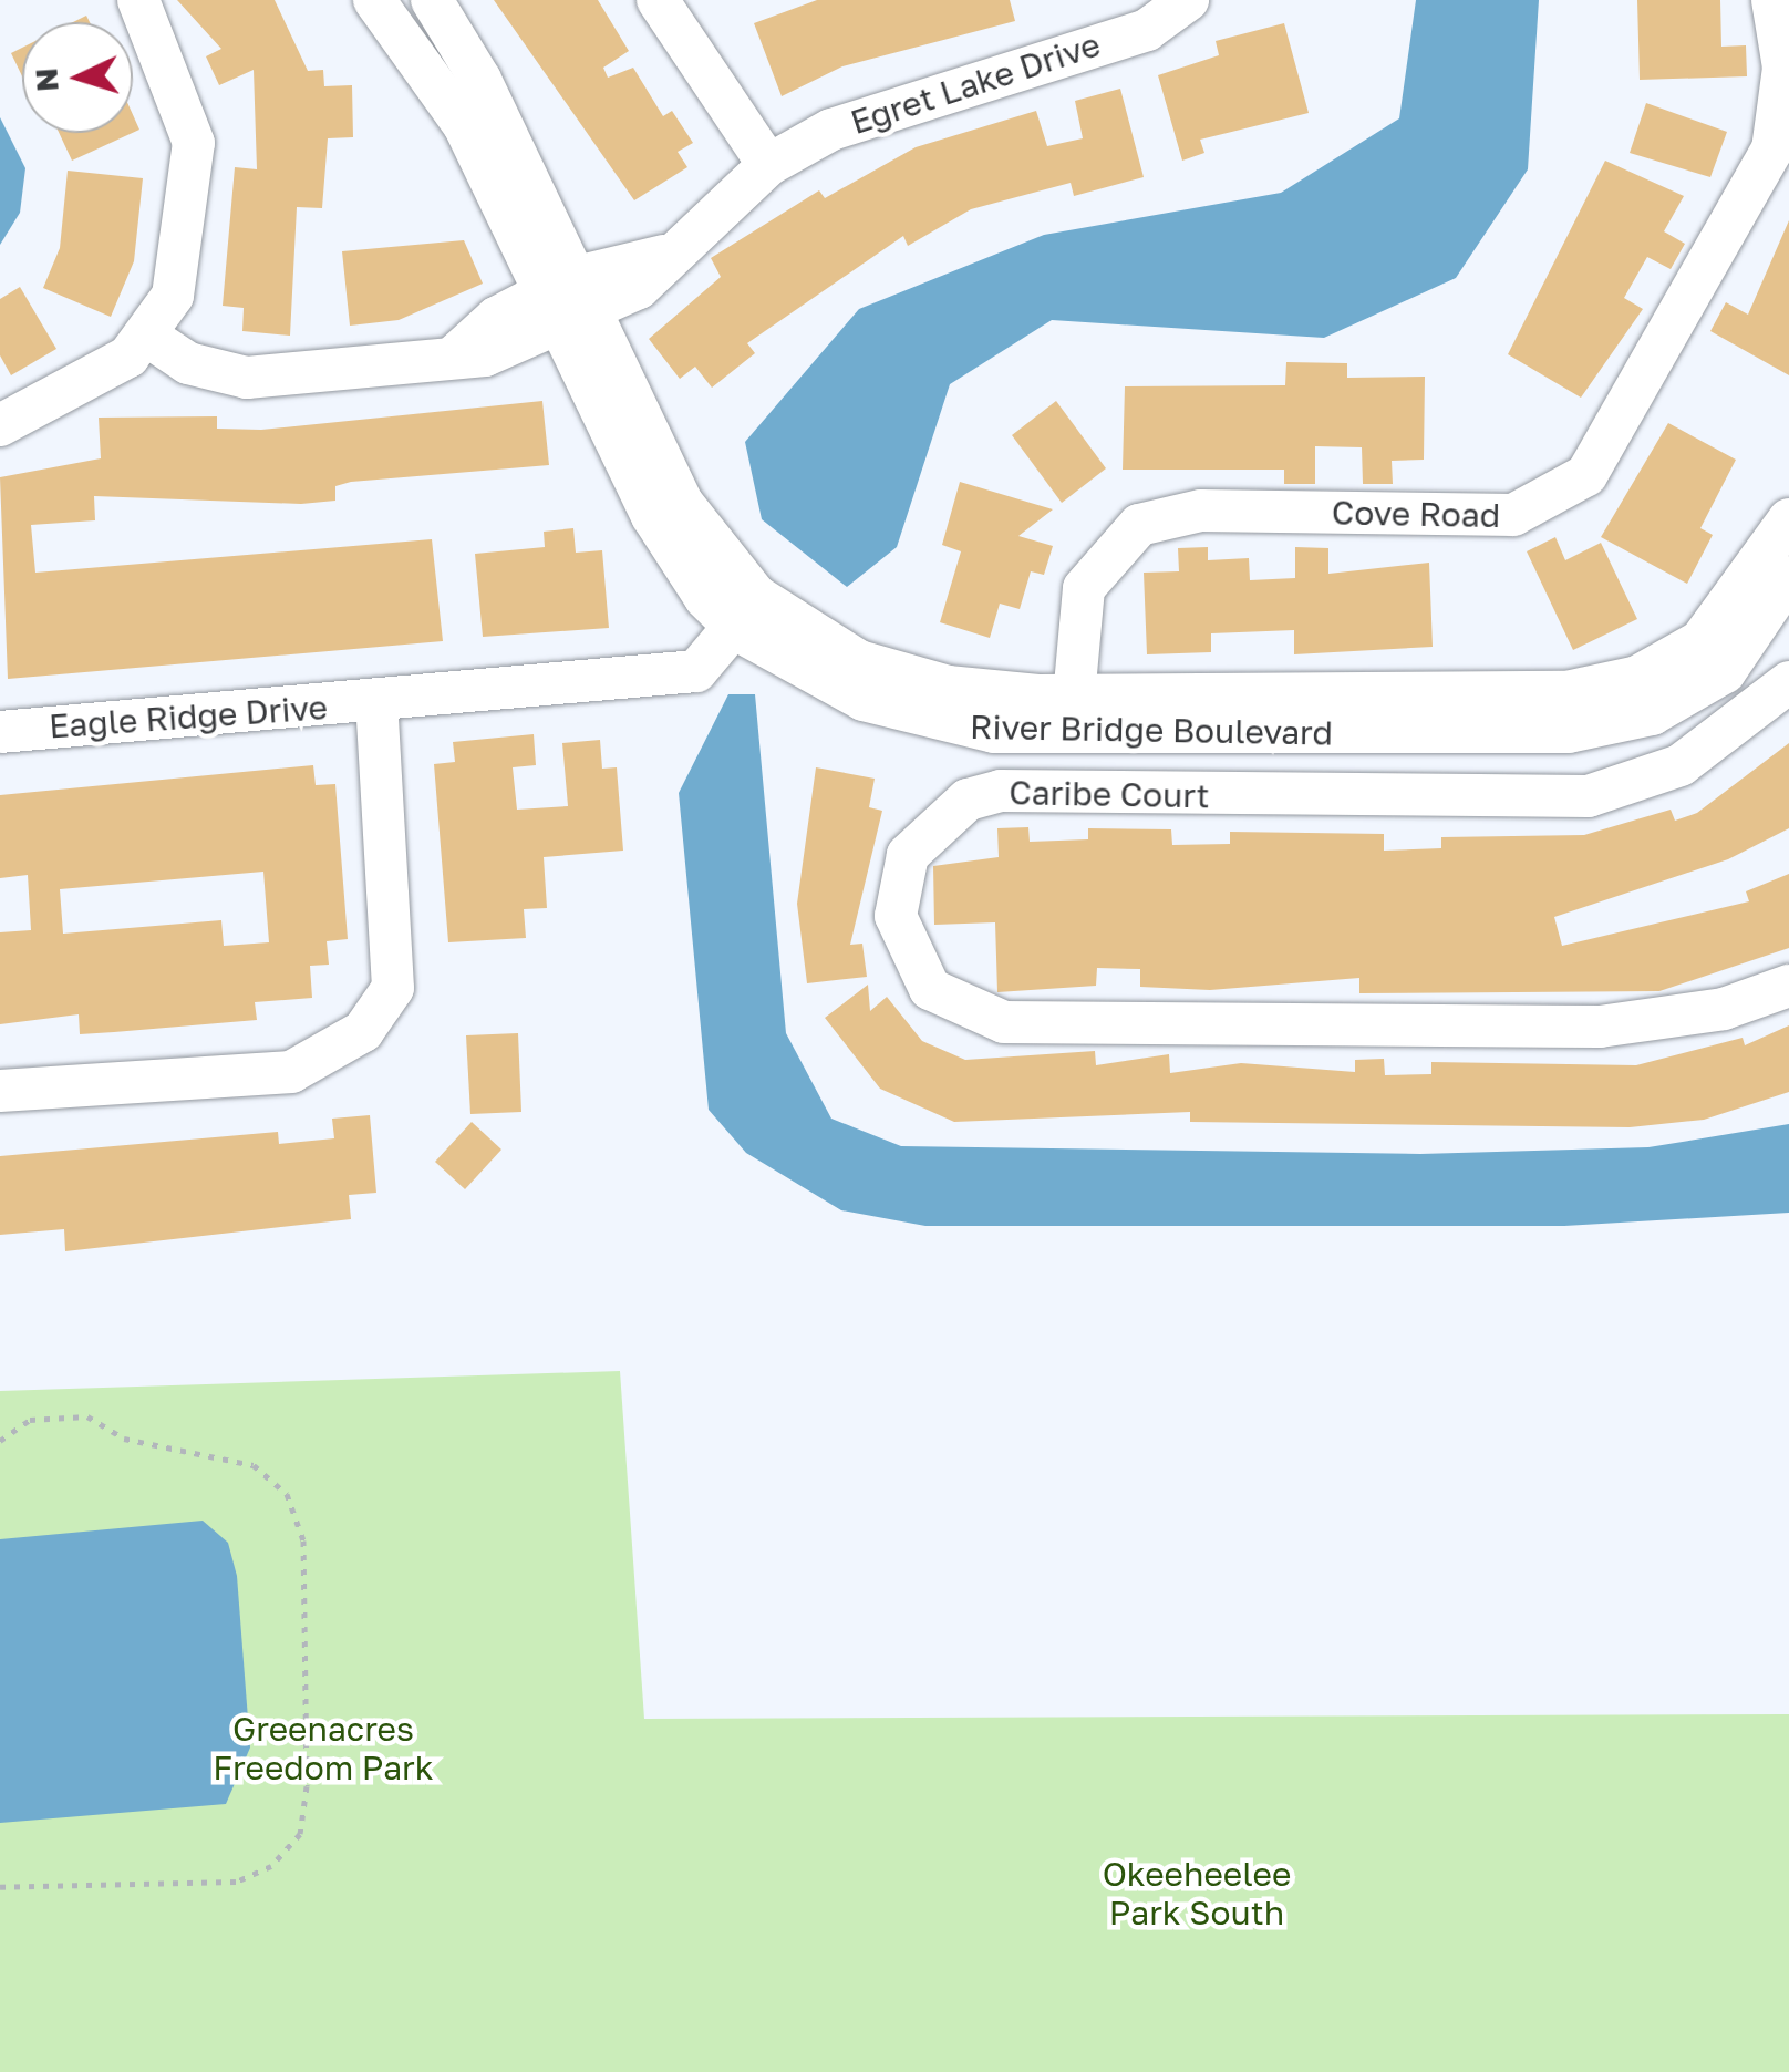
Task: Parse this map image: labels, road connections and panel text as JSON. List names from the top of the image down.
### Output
{
  "streets": {
    "street": [
      "Egret Lake Drive",
      "Cove Road",
      "Eagle Ridge Drive",
      "River Bridge Boulevard",
      "Caribe Court"
    ]
  },
  "crossings": [
    ["Egret Lake Drive", "River Bridge Boulevard"],
    ["Cove Road", "River Bridge Boulevard"],
    ["Eagle Ridge Drive", "River Bridge Boulevard"]
  ],
  "parks": ["Greenacres Freedom Park", "Okeeheelee Park South"],
  "north": "left"
}
